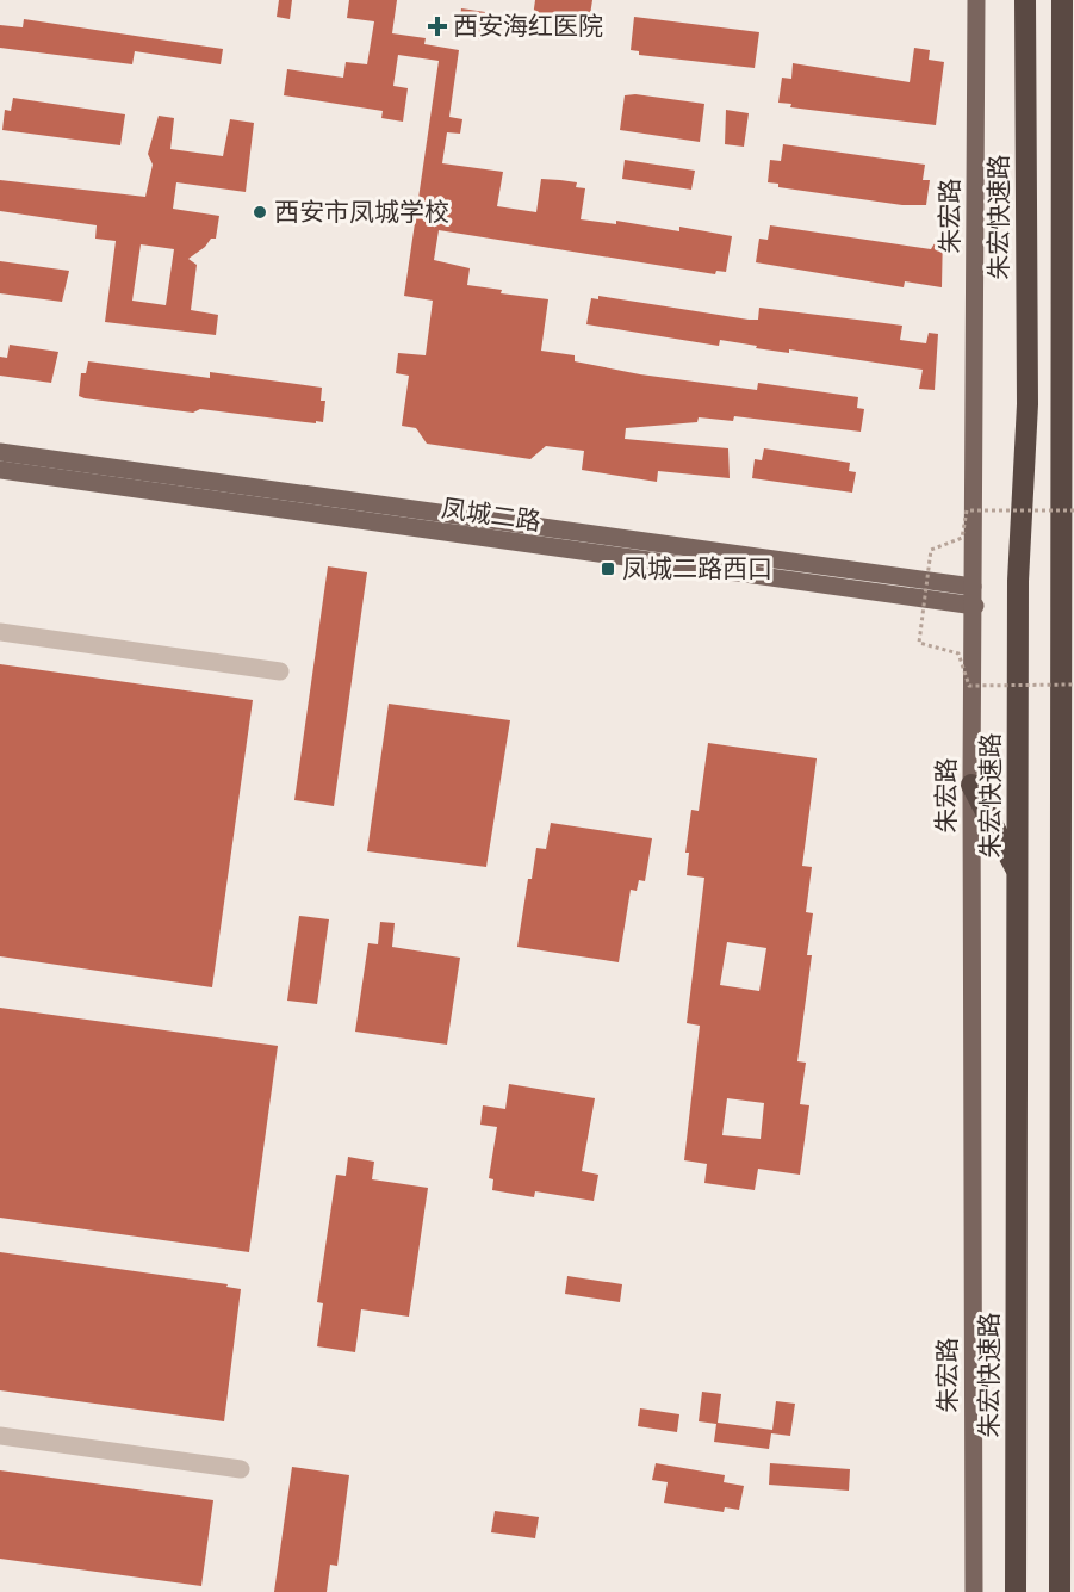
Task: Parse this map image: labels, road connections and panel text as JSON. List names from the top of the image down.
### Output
{
  "streets": {
    "highway": ["朱宏快速路"],
    "main road": ["朱宏路", "凤城二路"]
  },
  "crossings": [
    ["朱宏路", "凤城二路"]
  ],
  "places": {
    "health": ["西安海红医院"],
    "other": ["西安市凤城学校"],
    "transit": ["凤城二路西口"]
  }
}
